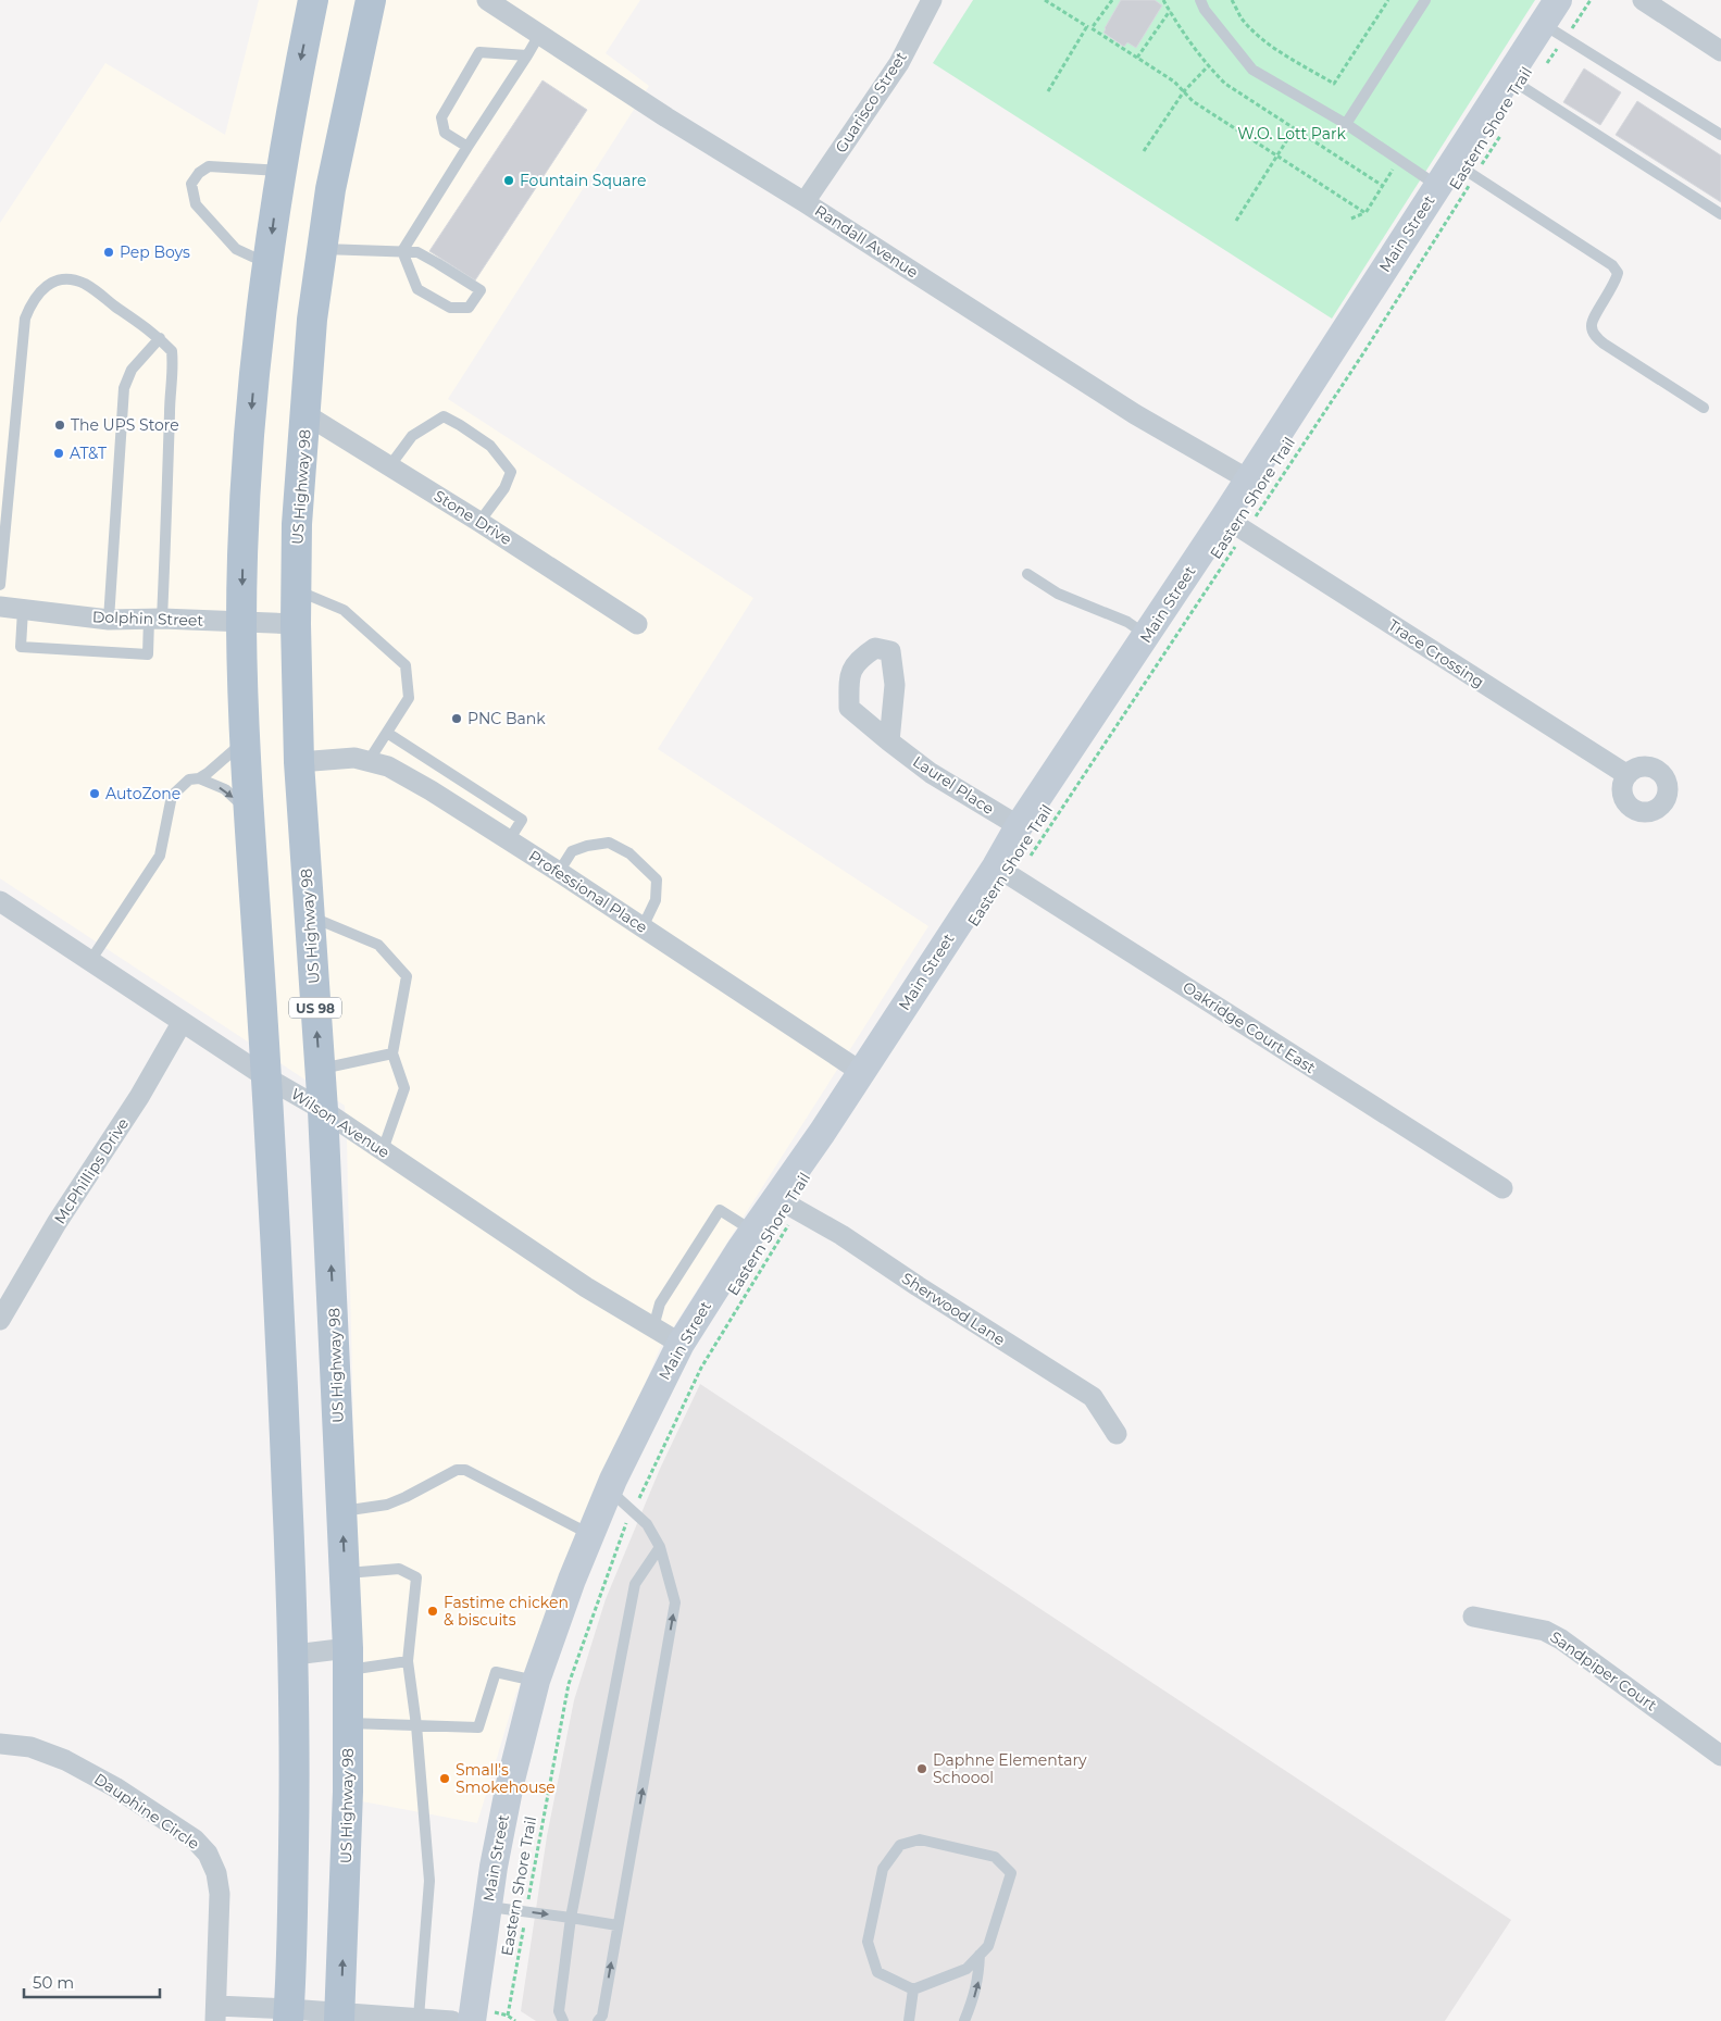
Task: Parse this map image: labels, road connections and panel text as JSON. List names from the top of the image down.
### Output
{
  "streets": {
    "main road": ["Main Street", "US Highway 98", "US 98"],
    "street": [
      "Guarisco Street",
      "Randall Avenue",
      "Stone Drive",
      "Dolphin Street",
      "Trace Crossing",
      "Laurel Place",
      "Professional Place",
      "Oakridge Court East",
      "Wilson Avenue",
      "McPhillips Drive",
      "Sherwood Lane",
      "Sandpiper Court",
      "Dauphine Circle"
    ],
    "path": ["Eastern Shore Trail"]
  },
  "crossings": [
    ["Guarisco Street", "Randall Avenue"],
    ["Eastern Shore Trail", "Main Street"],
    ["Eastern Shore Trail", "Trace Crossing"],
    ["Eastern Shore Trail", "Oakridge Court East"],
    ["Eastern Shore Trail", "Sherwood Lane"],
    ["Main Street", "Randall Avenue"],
    ["Main Street", "Trace Crossing"],
    ["Main Street", "Laurel Place"],
    ["Main Street", "Professional Place"],
    ["Main Street", "Oakridge Court East"],
    ["Main Street", "Wilson Avenue"],
    ["Main Street", "Sherwood Lane"],
    ["US Highway 98", "Stone Drive"],
    ["US Highway 98", "Dolphin Street"],
    ["US Highway 98", "Professional Place"],
    ["US Highway 98", "Wilson Avenue"],
    ["Wilson Avenue", "McPhillips Drive"]
  ],
  "parks": ["W.O. Lott Park"],
  "places": [
    "Fountain Square",
    "Pep Boys",
    "The UPS Store",
    "AT&T",
    "PNC Bank",
    "AutoZone",
    "Fastime chicken & biscuits",
    "Daphne Elementary Schoool",
    "Small's Smokehouse"
  ],
  "scale_bar": "50 m"
}
